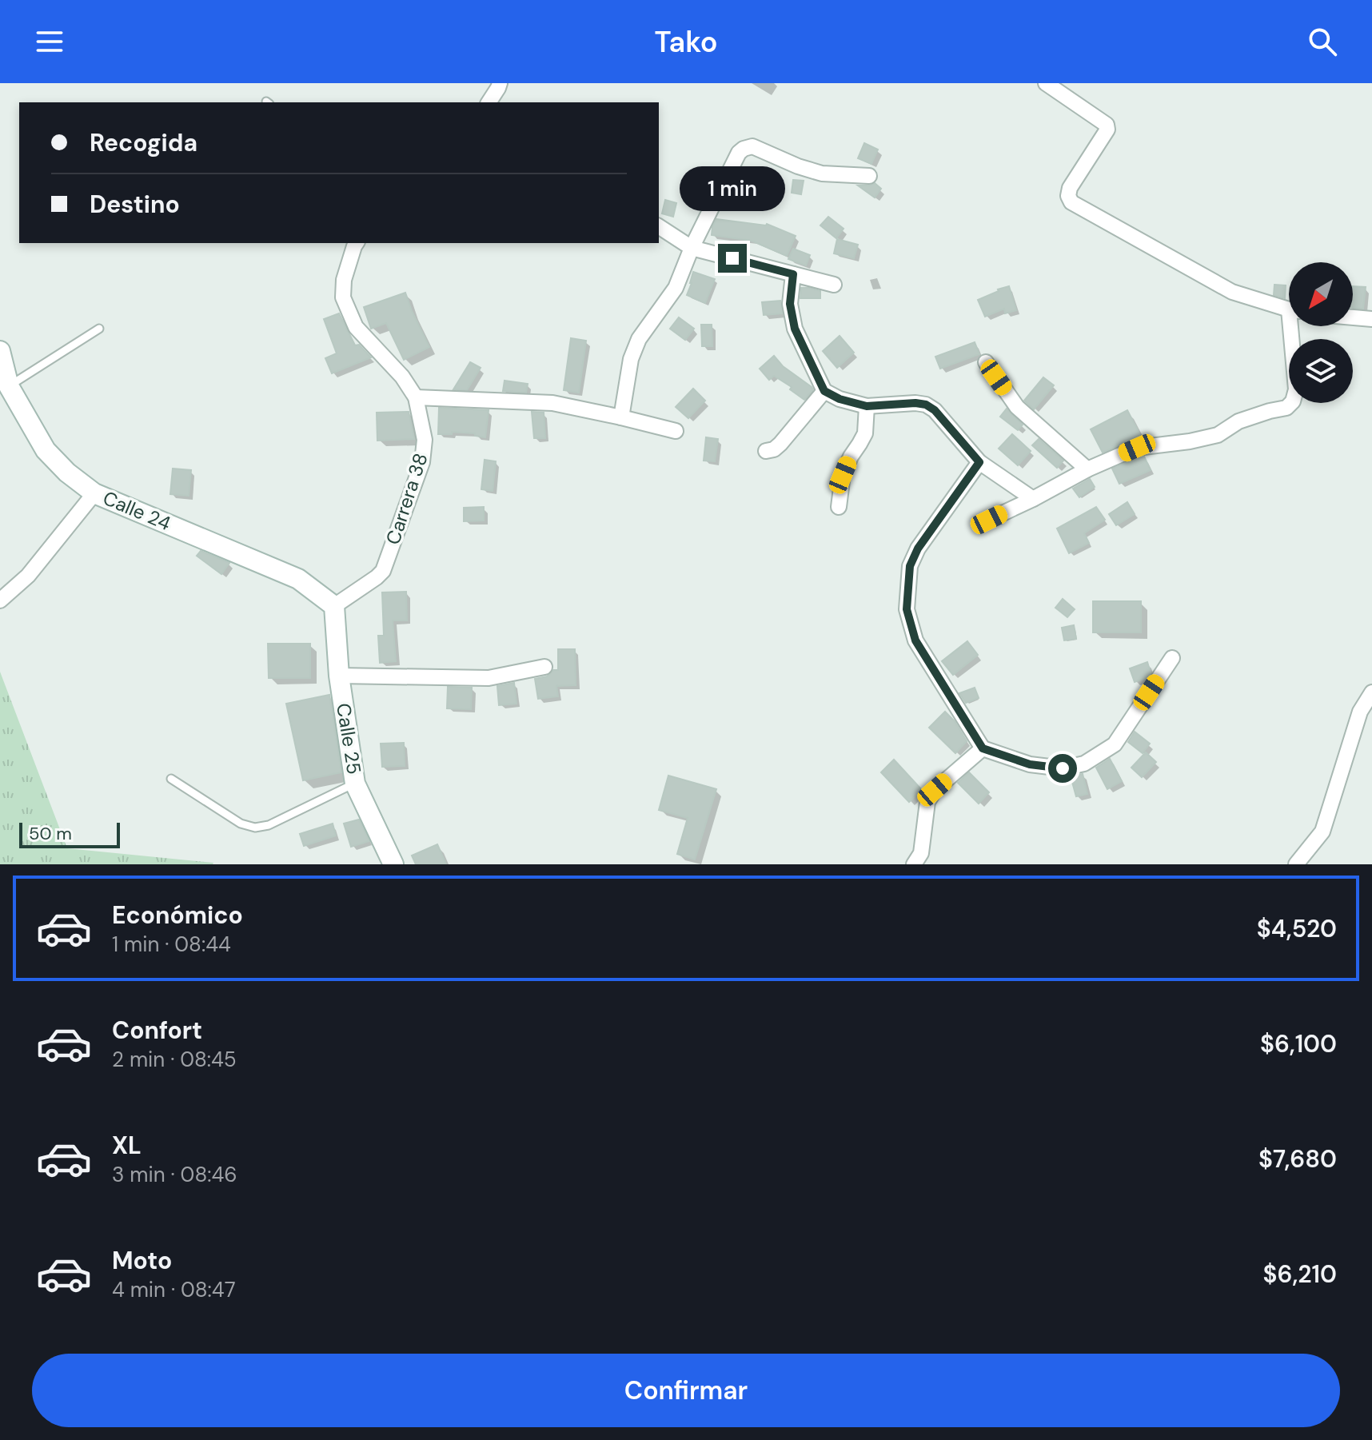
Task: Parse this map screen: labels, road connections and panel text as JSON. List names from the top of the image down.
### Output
{
  "streets": {
    "street": ["Carrera 38", "Calle 24", "Calle 25"]
  },
  "crossings": [
    ["Carrera 38", "Calle 24"],
    ["Carrera 38", "Calle 25"],
    ["Calle 24", "Calle 25"]
  ],
  "scale_bar": "50 m",
  "north": "bottom left",
  "page": {
    "header": "Tako",
    "banner": ["Recogida", "Destino"],
    "bubble": "1 min",
    "scale": "50 m",
    "list": [
      {
        "name": "Económico",
        "note": "1 min · 08:44",
        "value": "$4,520"
      },
      {
        "name": "Confort",
        "note": "2 min · 08:45",
        "value": "$6,100"
      },
      {
        "name": "XL",
        "note": "3 min · 08:46",
        "value": "$7,680"
      },
      {
        "name": "Moto",
        "note": "4 min · 08:47",
        "value": "$6,210"
      }
    ],
    "buttons": "Confirmar"
  }
}
